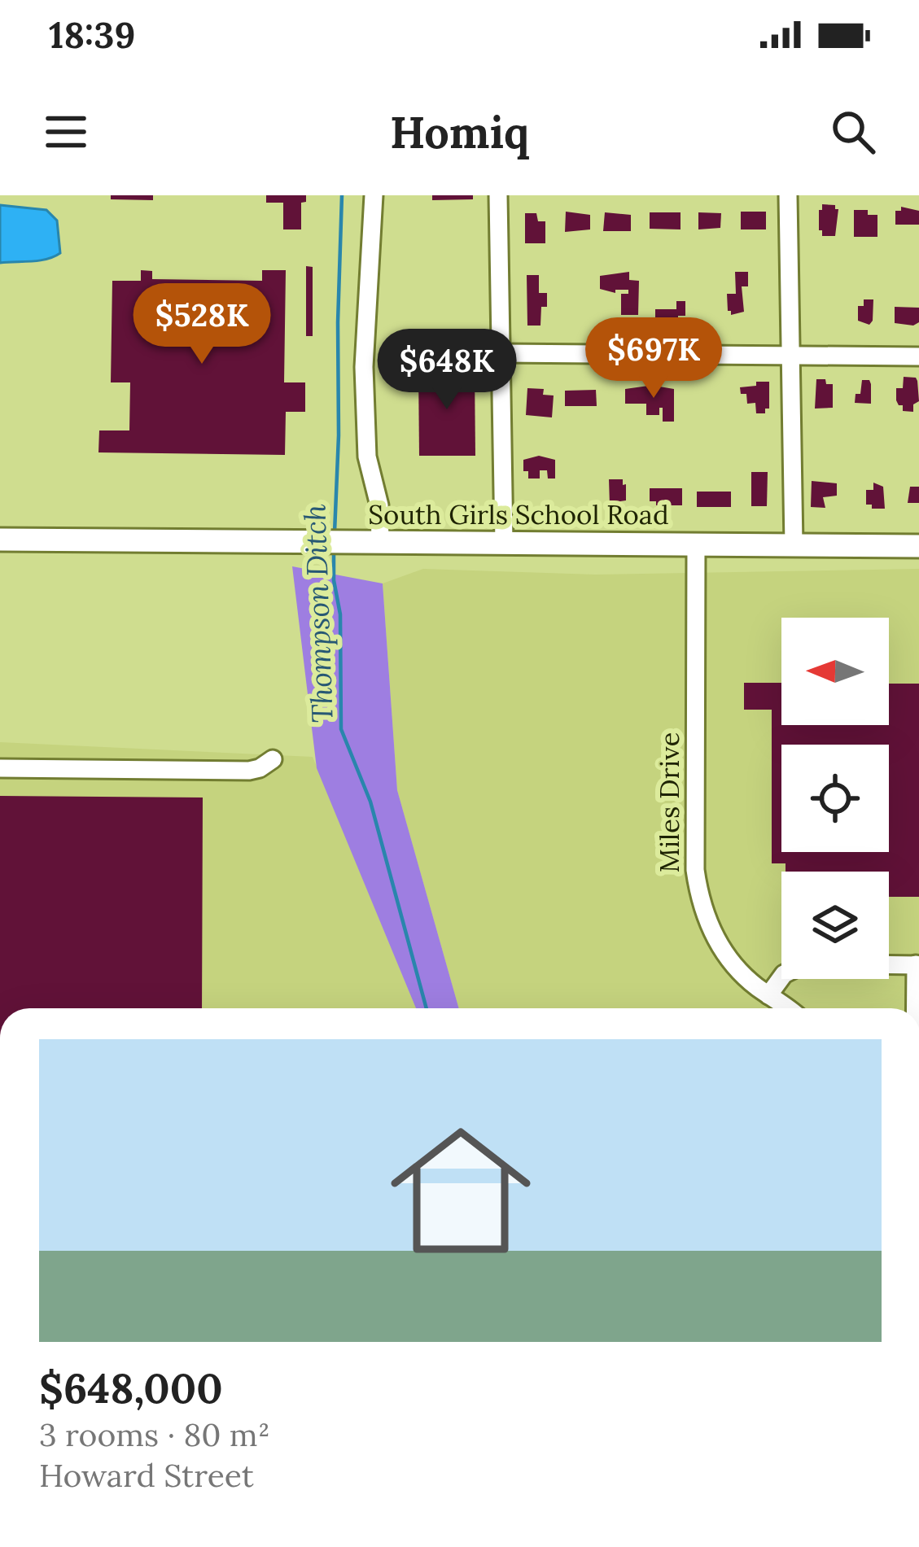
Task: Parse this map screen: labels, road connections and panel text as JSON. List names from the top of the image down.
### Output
{
  "streets": {
    "main road": ["South Girls School Road"],
    "street": ["Miles Drive"]
  },
  "crossings": [
    ["South Girls School Road", "Miles Drive"]
  ],
  "water": ["Thompson Ditch"],
  "north": "left",
  "page": {
    "status": "18:39",
    "header": "Homiq",
    "price": ["$528K", "$697K", "$648K"],
    "list": [
      {
        "name": "$648,000",
        "note": "3 rooms · 80 m² · Howard Street"
      }
    ]
  }
}
